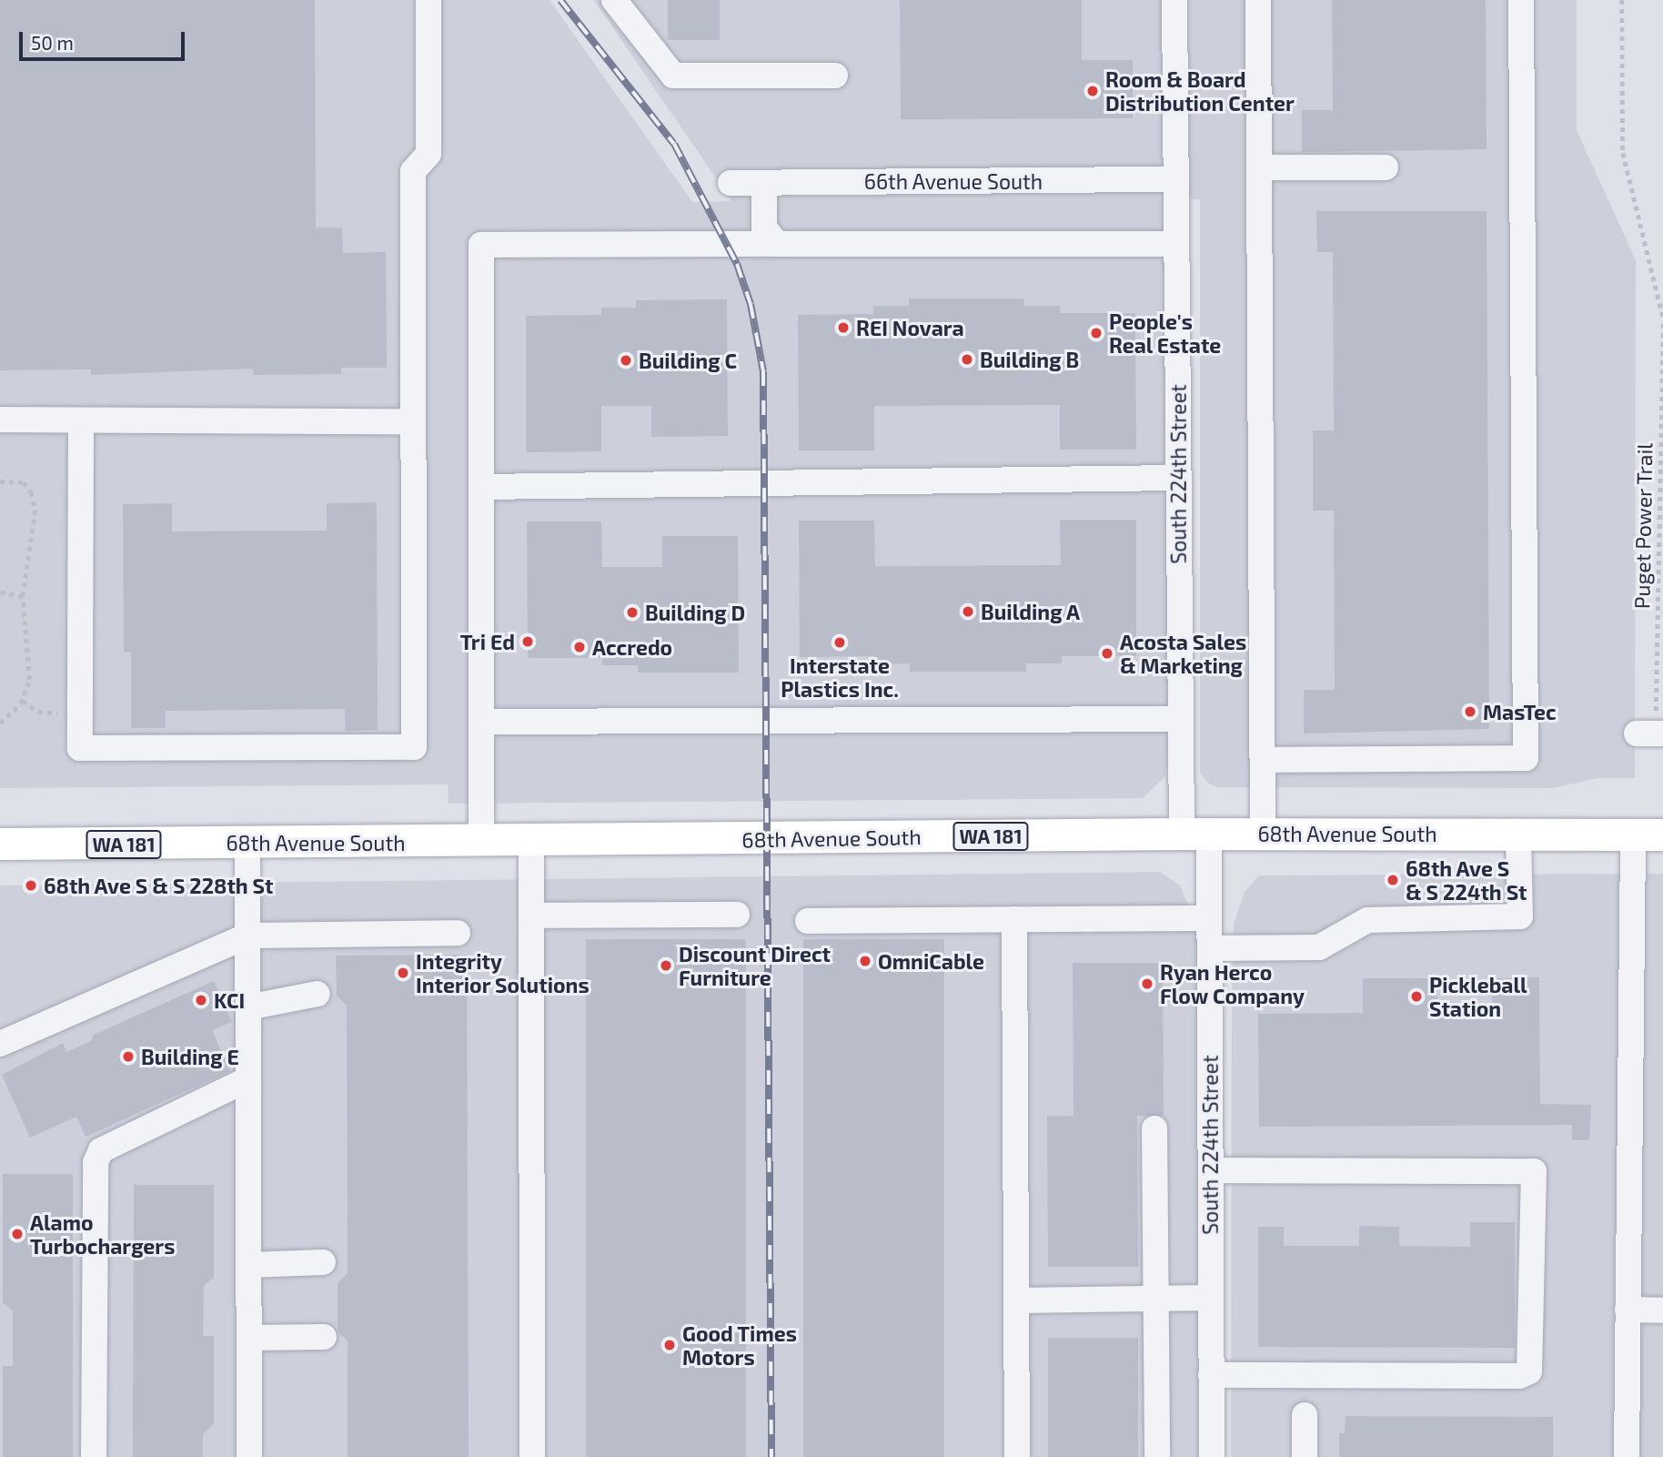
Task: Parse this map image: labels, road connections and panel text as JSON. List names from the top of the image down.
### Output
{
  "streets": {
    "main road": ["68th Avenue South", "WA 181"],
    "street": ["66th Avenue South", "South 224th Street"],
    "path": ["Puget Power Trail"]
  },
  "crossings": [
    ["66th Avenue South", "South 224th Street"],
    ["South 224th Street", "68th Avenue South"]
  ],
  "places": [
    "Room & Board Distribution Center",
    "REI Novara",
    "People's Real Estate",
    "Building B",
    "Building C",
    "Building A",
    "Building D",
    "Tri Ed",
    "Interstate Plastics Inc.",
    "Accredo",
    "Acosta Sales & Marketing",
    "MasTec",
    "68th Ave S & S 224th St",
    "68th Ave S & S 228th St",
    "OmniCable",
    "Discount Direct Furniture",
    "Integrity Interior Solutions",
    "Ryan Herco Flow Company",
    "Pickleball Station",
    "KCI",
    "Building E",
    "Alamo Turbochargers",
    "Good Times Motors"
  ],
  "scale_bar": "50 m"
}
